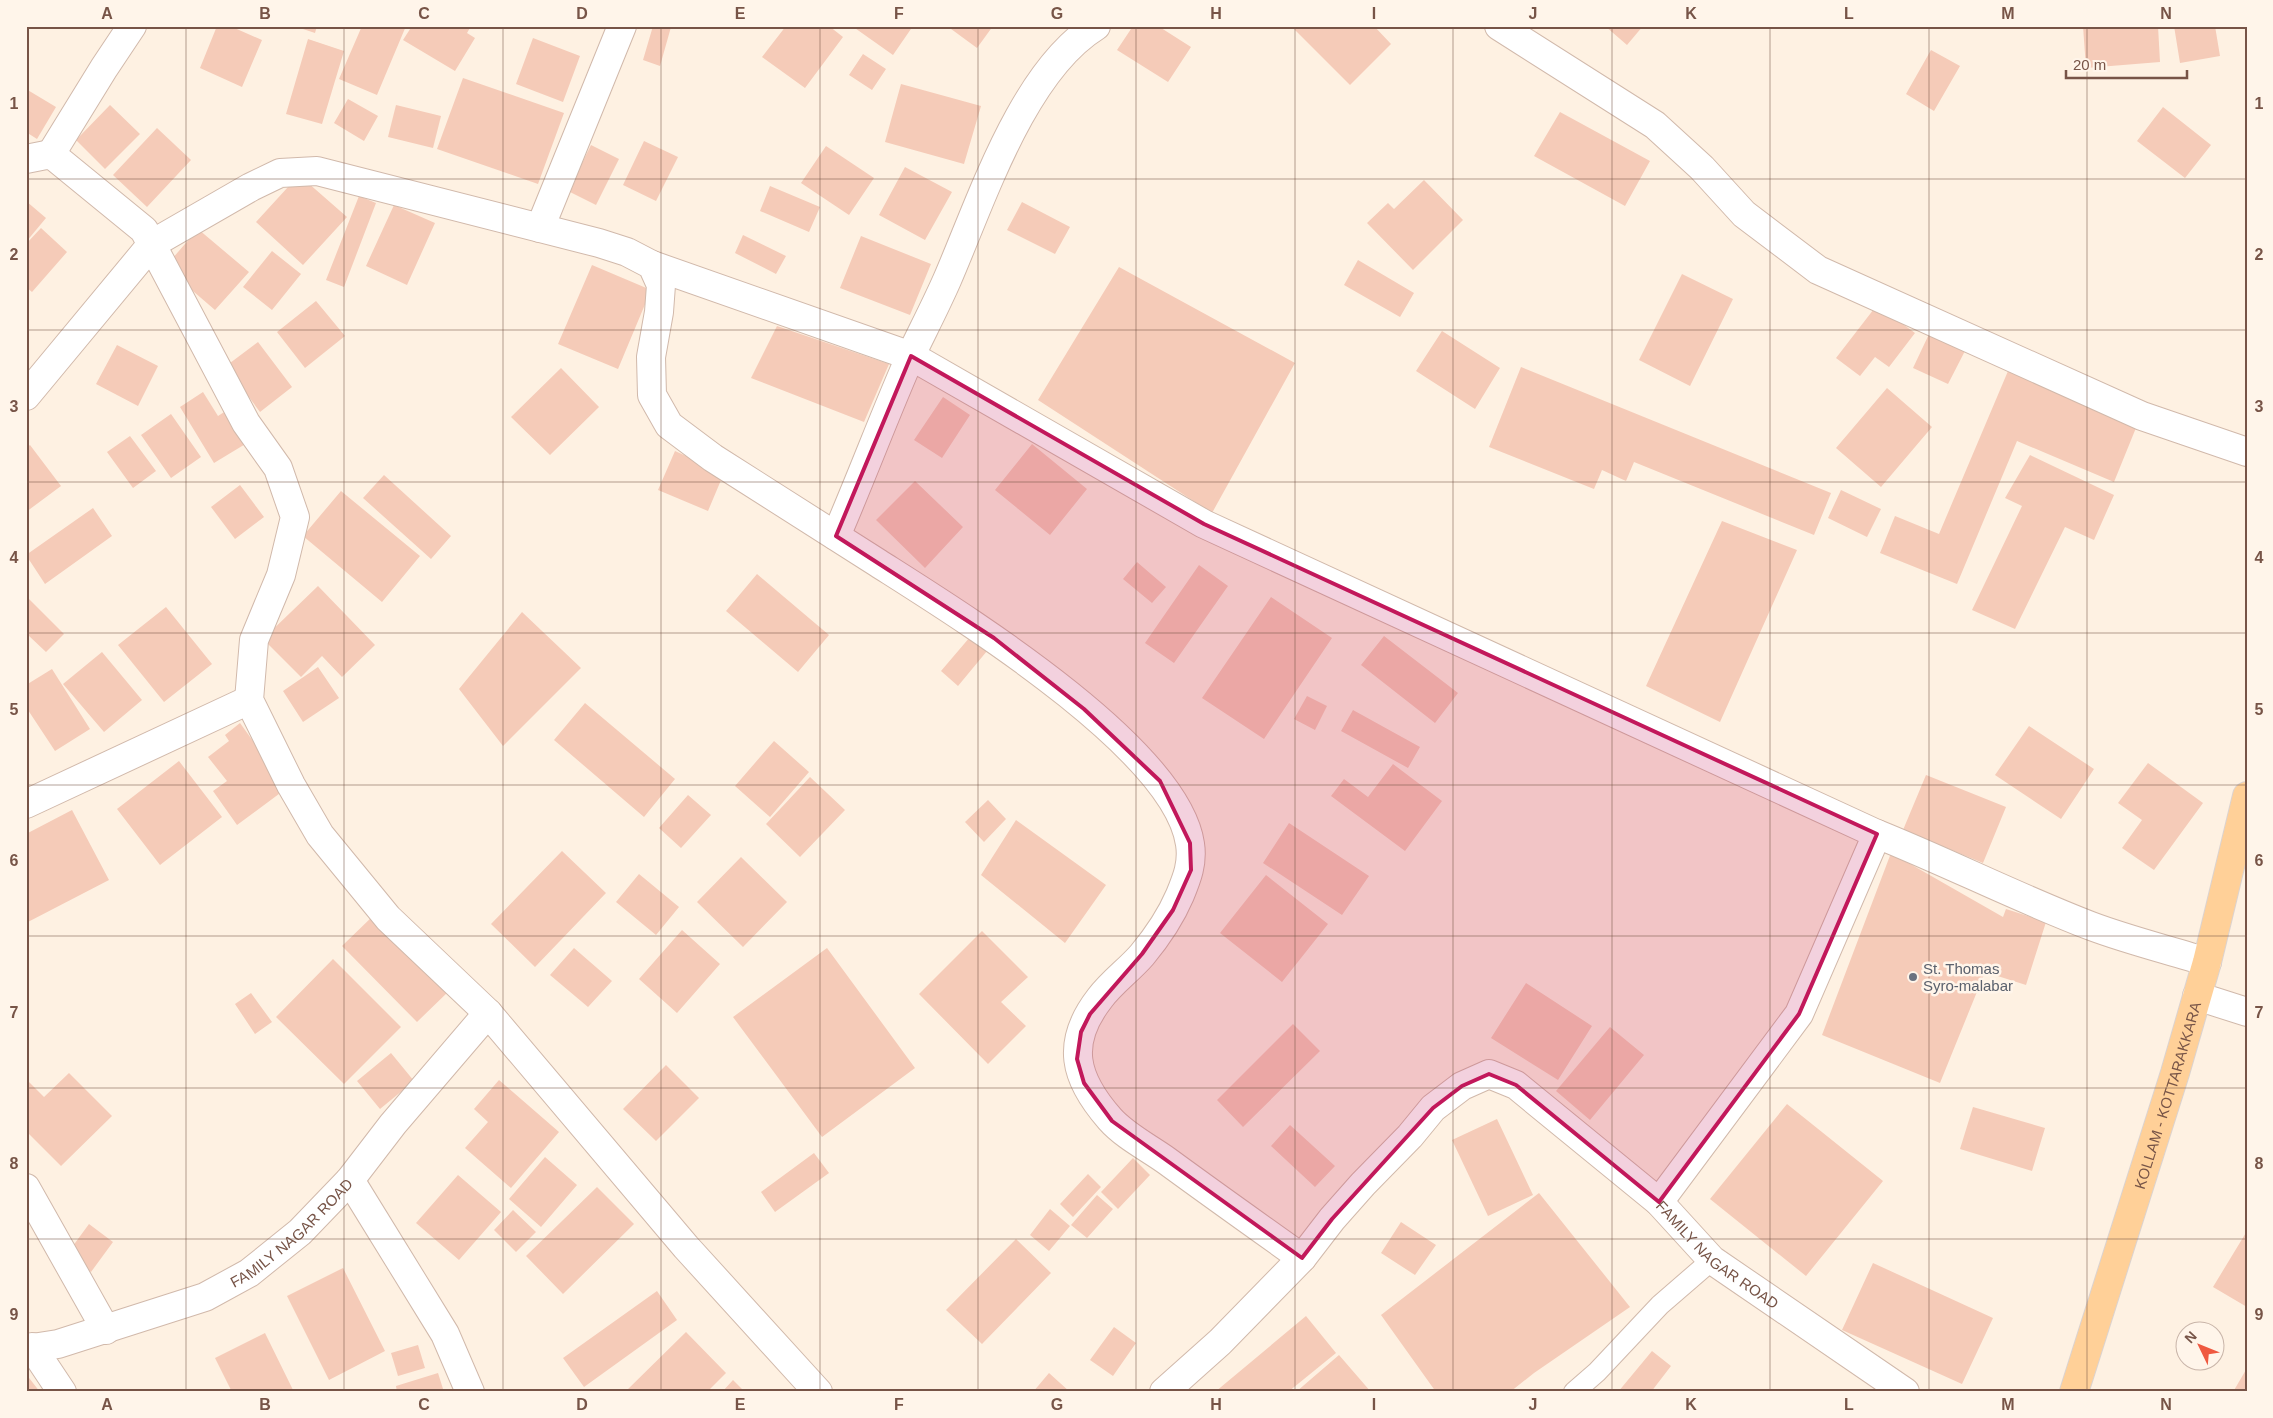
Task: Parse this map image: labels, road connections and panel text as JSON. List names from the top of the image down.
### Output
{
  "streets": {
    "main road": ["KOLLAM - KOTTARAKKARA"],
    "street": ["FAMILY NAGAR ROAD"]
  },
  "places": ["St. Thomas Syro-malabar"],
  "scale_bar": "20 m",
  "north": "top left",
  "grid": {
    "columns": [
      "A",
      "B",
      "C",
      "D",
      "E",
      "F",
      "G",
      "H",
      "I",
      "J",
      "K",
      "L",
      "M",
      "N"
    ],
    "rows": [
      "1",
      "2",
      "3",
      "4",
      "5",
      "6",
      "7",
      "8",
      "9"
    ]
  }
}
